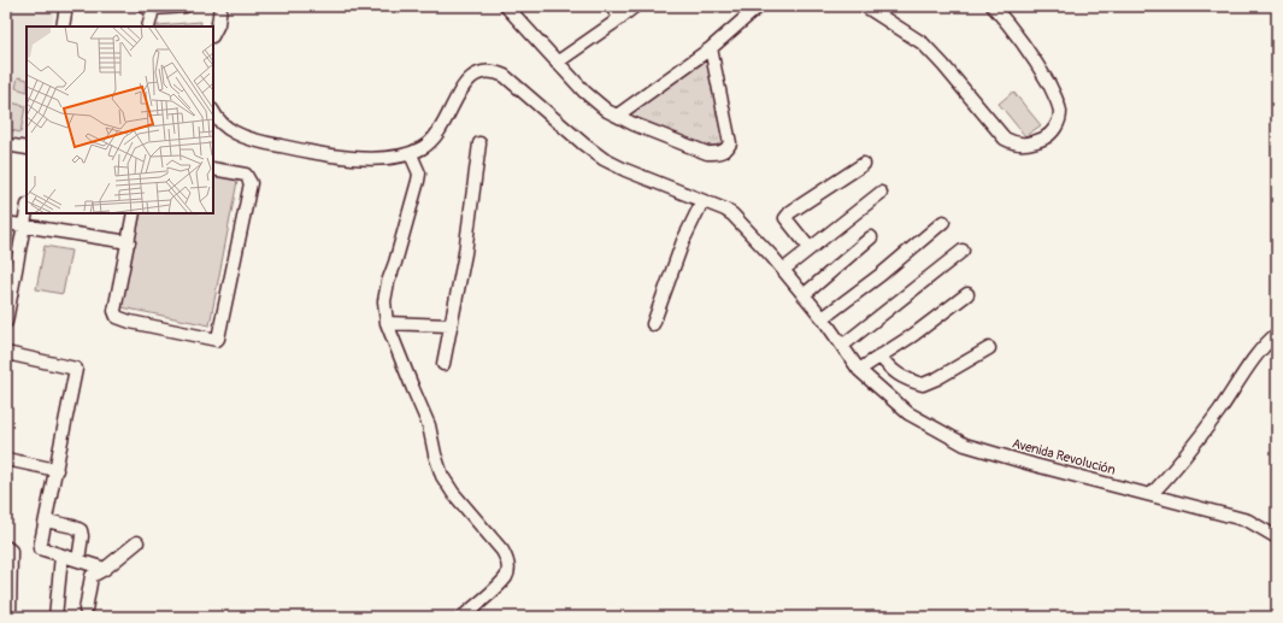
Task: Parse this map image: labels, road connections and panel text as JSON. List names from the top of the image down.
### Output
{
  "streets": {
    "street": ["Avenida Revolución"]
  }
}
